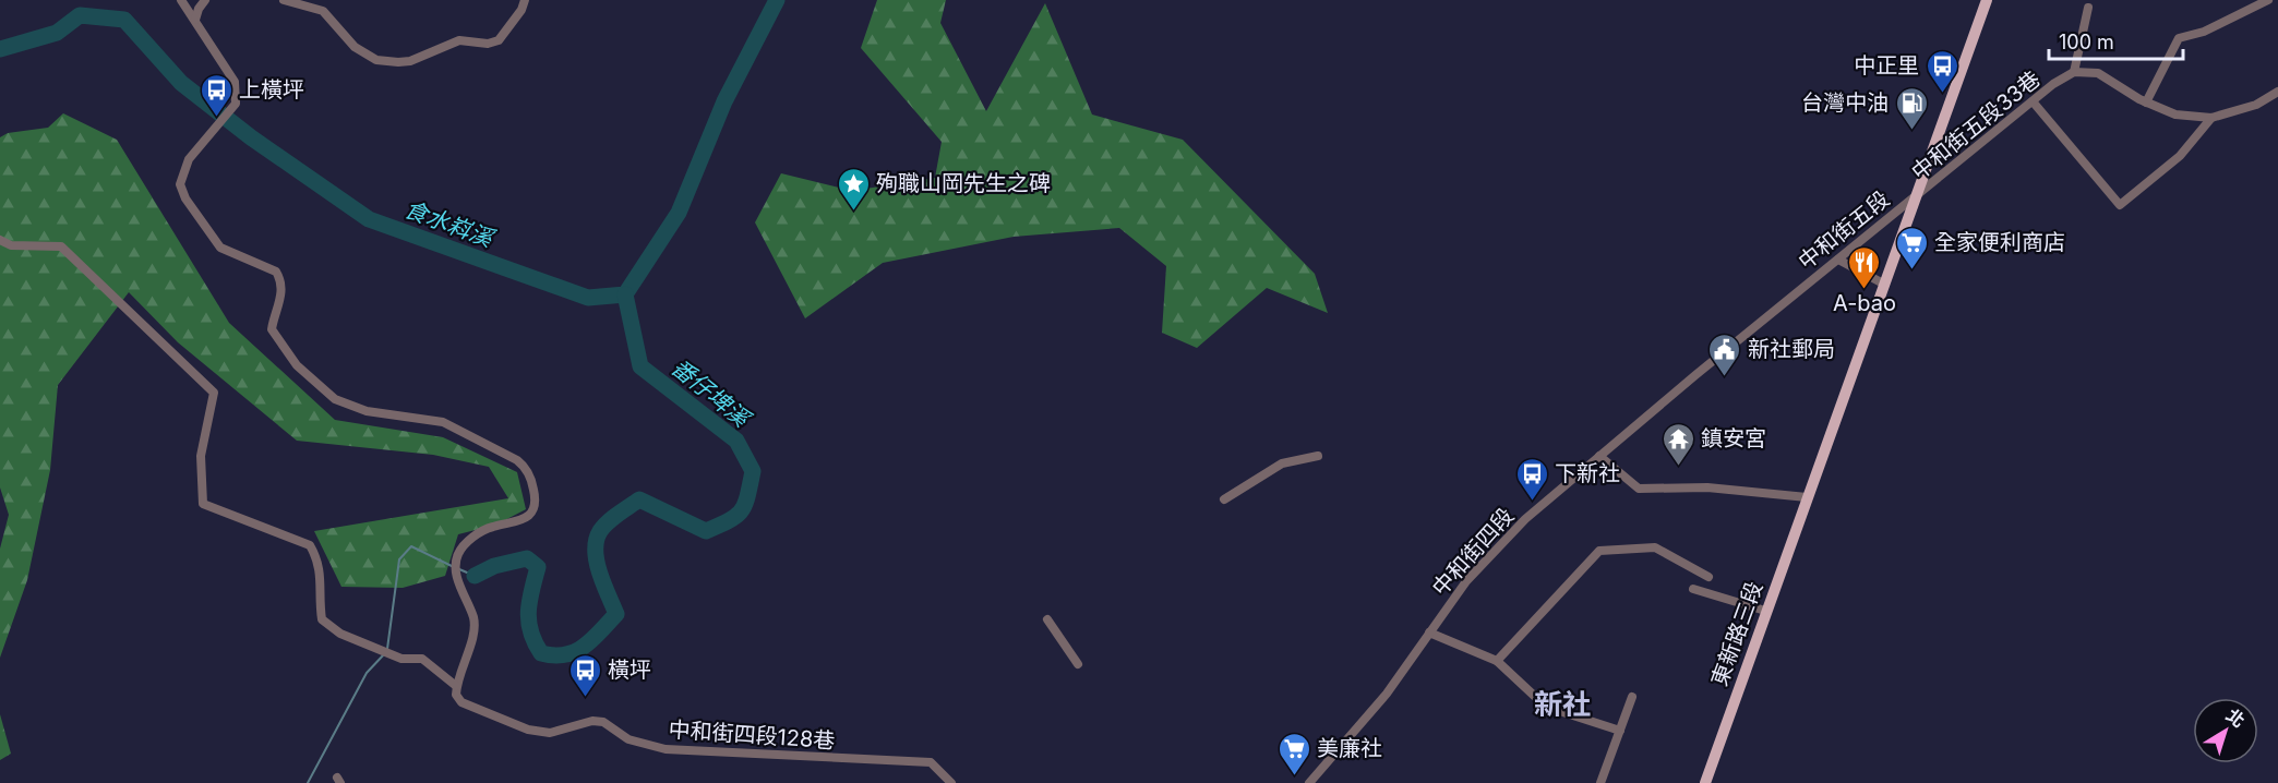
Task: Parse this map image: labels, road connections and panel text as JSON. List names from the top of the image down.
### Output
{
  "streets": {
    "main road": ["中和街五段", "東新路三段"],
    "street": ["中和街五段33巷", "中和街四段", "中和街四段128巷"]
  },
  "crossings": [
    ["中和街五段33巷", "中和街五段"],
    ["中和街五段33巷", "東新路三段"],
    ["中和街五段", "中和街四段"],
    ["中和街五段", "東新路三段"]
  ],
  "districts": ["新社"],
  "water": ["食水嵙溪", "番仔埤溪"],
  "places": {
    "bus stop": [
      "中正里",
      "上橫坪",
      "下新社",
      "橫坪"
    ],
    "fuel station": ["台灣中油"],
    "place": ["殉職山岡先生之碑"],
    "supermarket": ["全家便利商店", "美廉社"],
    "restaurant": ["A-bao"],
    "public building": ["新社郵局"],
    "temple": ["鎮安宮"]
  },
  "scale_bar": "100 m",
  "north": "top right"
}
